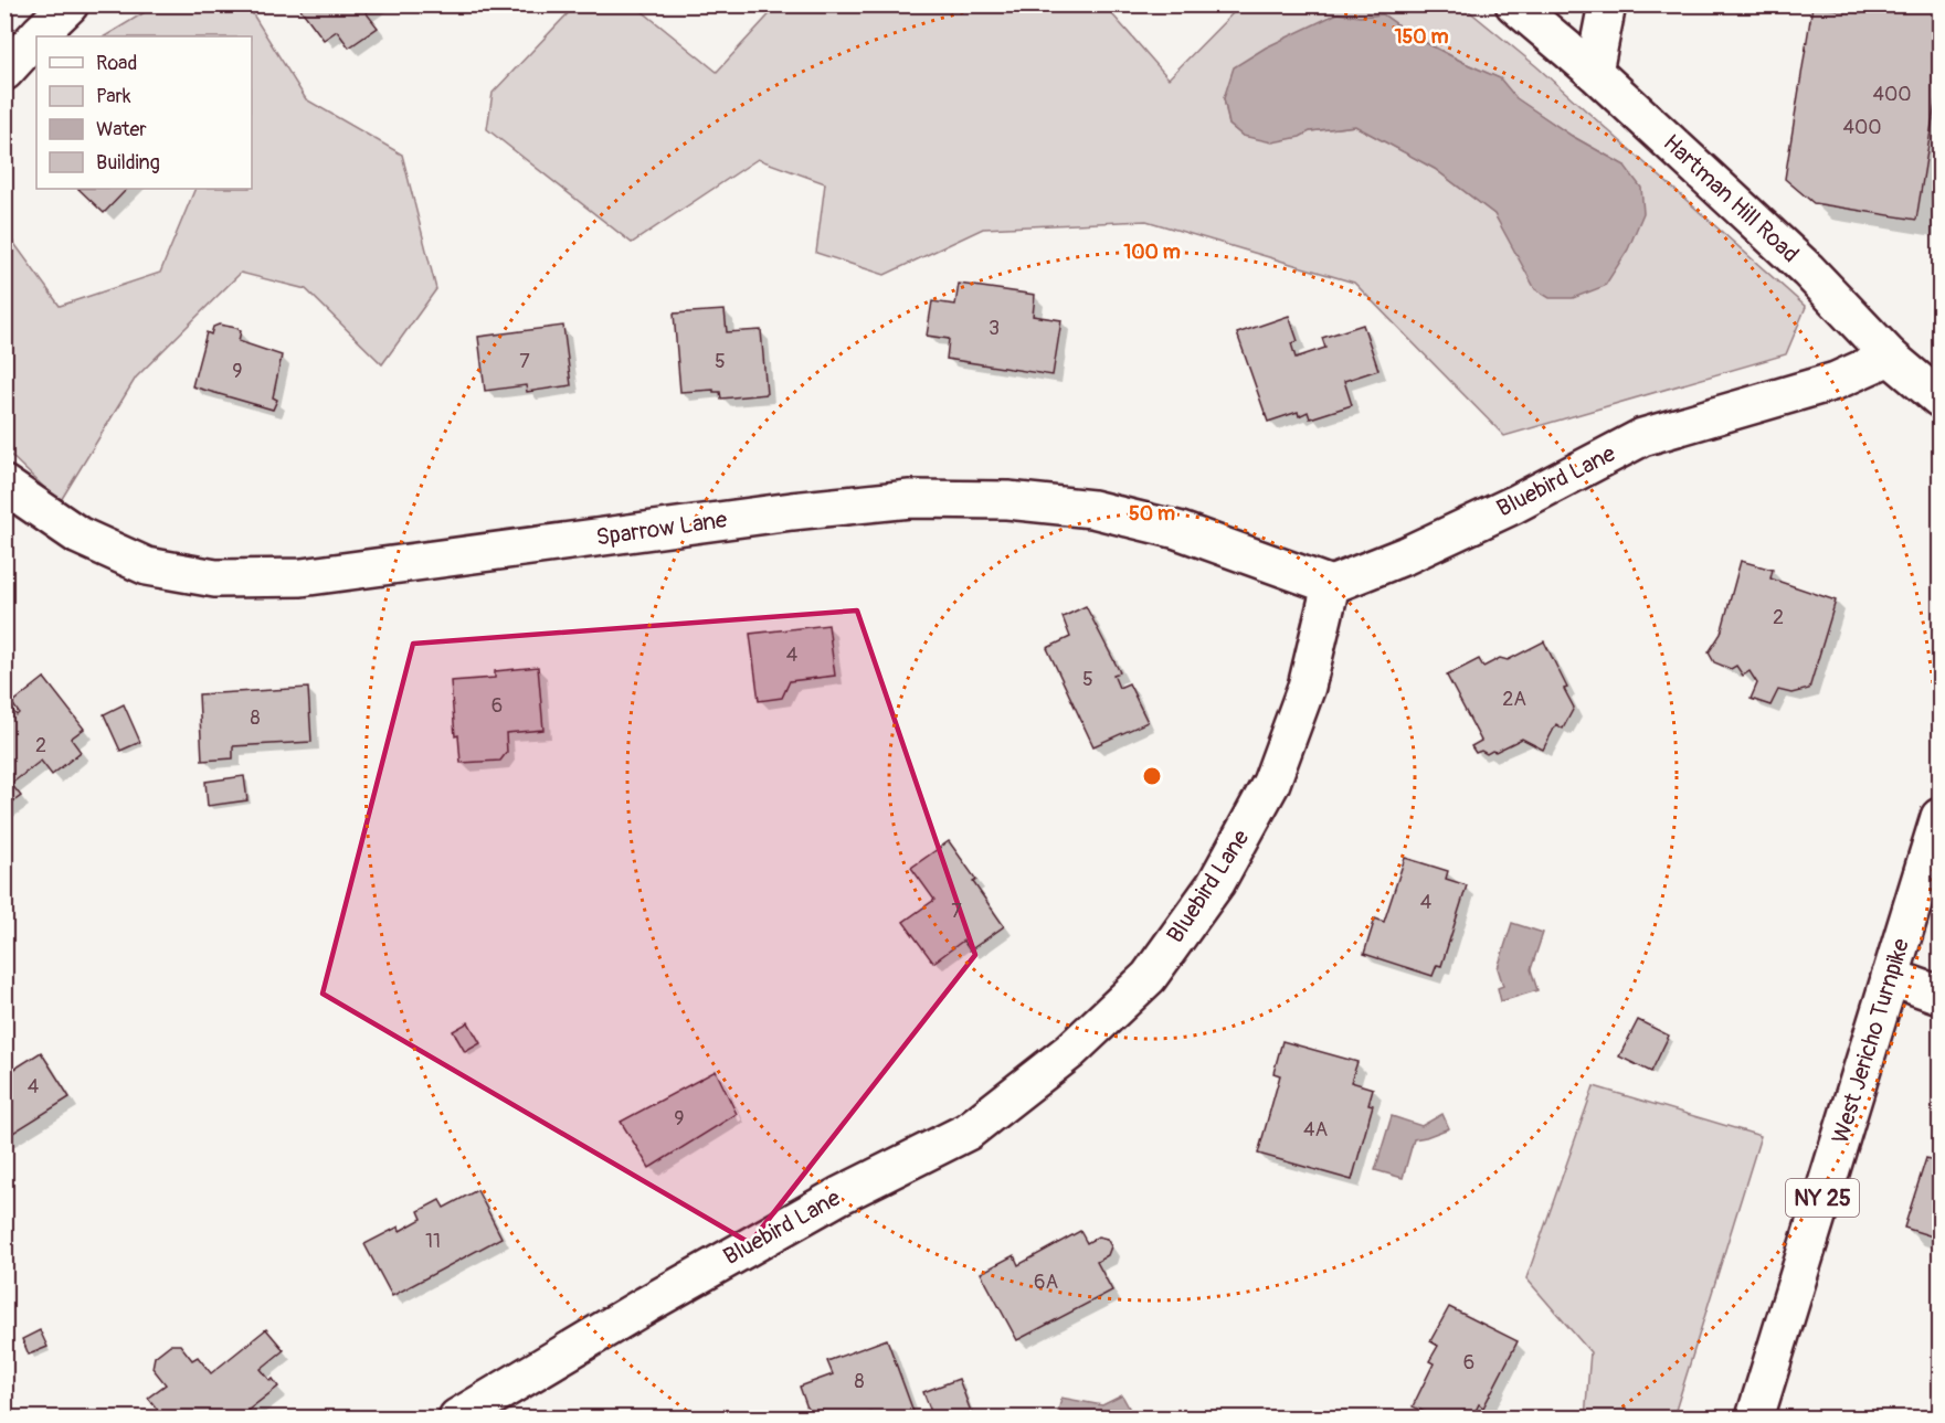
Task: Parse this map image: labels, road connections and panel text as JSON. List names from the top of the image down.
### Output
{
  "streets": {
    "street": [
      "Hartman Hill Road",
      "Bluebird Lane",
      "Sparrow Lane",
      "West Jericho Turnpike",
      "NY 25"
    ]
  },
  "crossings": [
    ["Hartman Hill Road", "Bluebird Lane"],
    ["Bluebird Lane", "Sparrow Lane"]
  ],
  "house_numbers": [
    "400",
    "400",
    "3",
    "7",
    "5",
    "9",
    "2",
    "4",
    "5",
    "2A",
    "6",
    "8",
    "2",
    "4",
    "7",
    "4",
    "9",
    "4A",
    "11",
    "6A",
    "6",
    "8"
  ],
  "legend": [
    "Road",
    "Park",
    "Water",
    "Building"
  ],
  "rings": ["150 m", "100 m", "50 m"]
}
